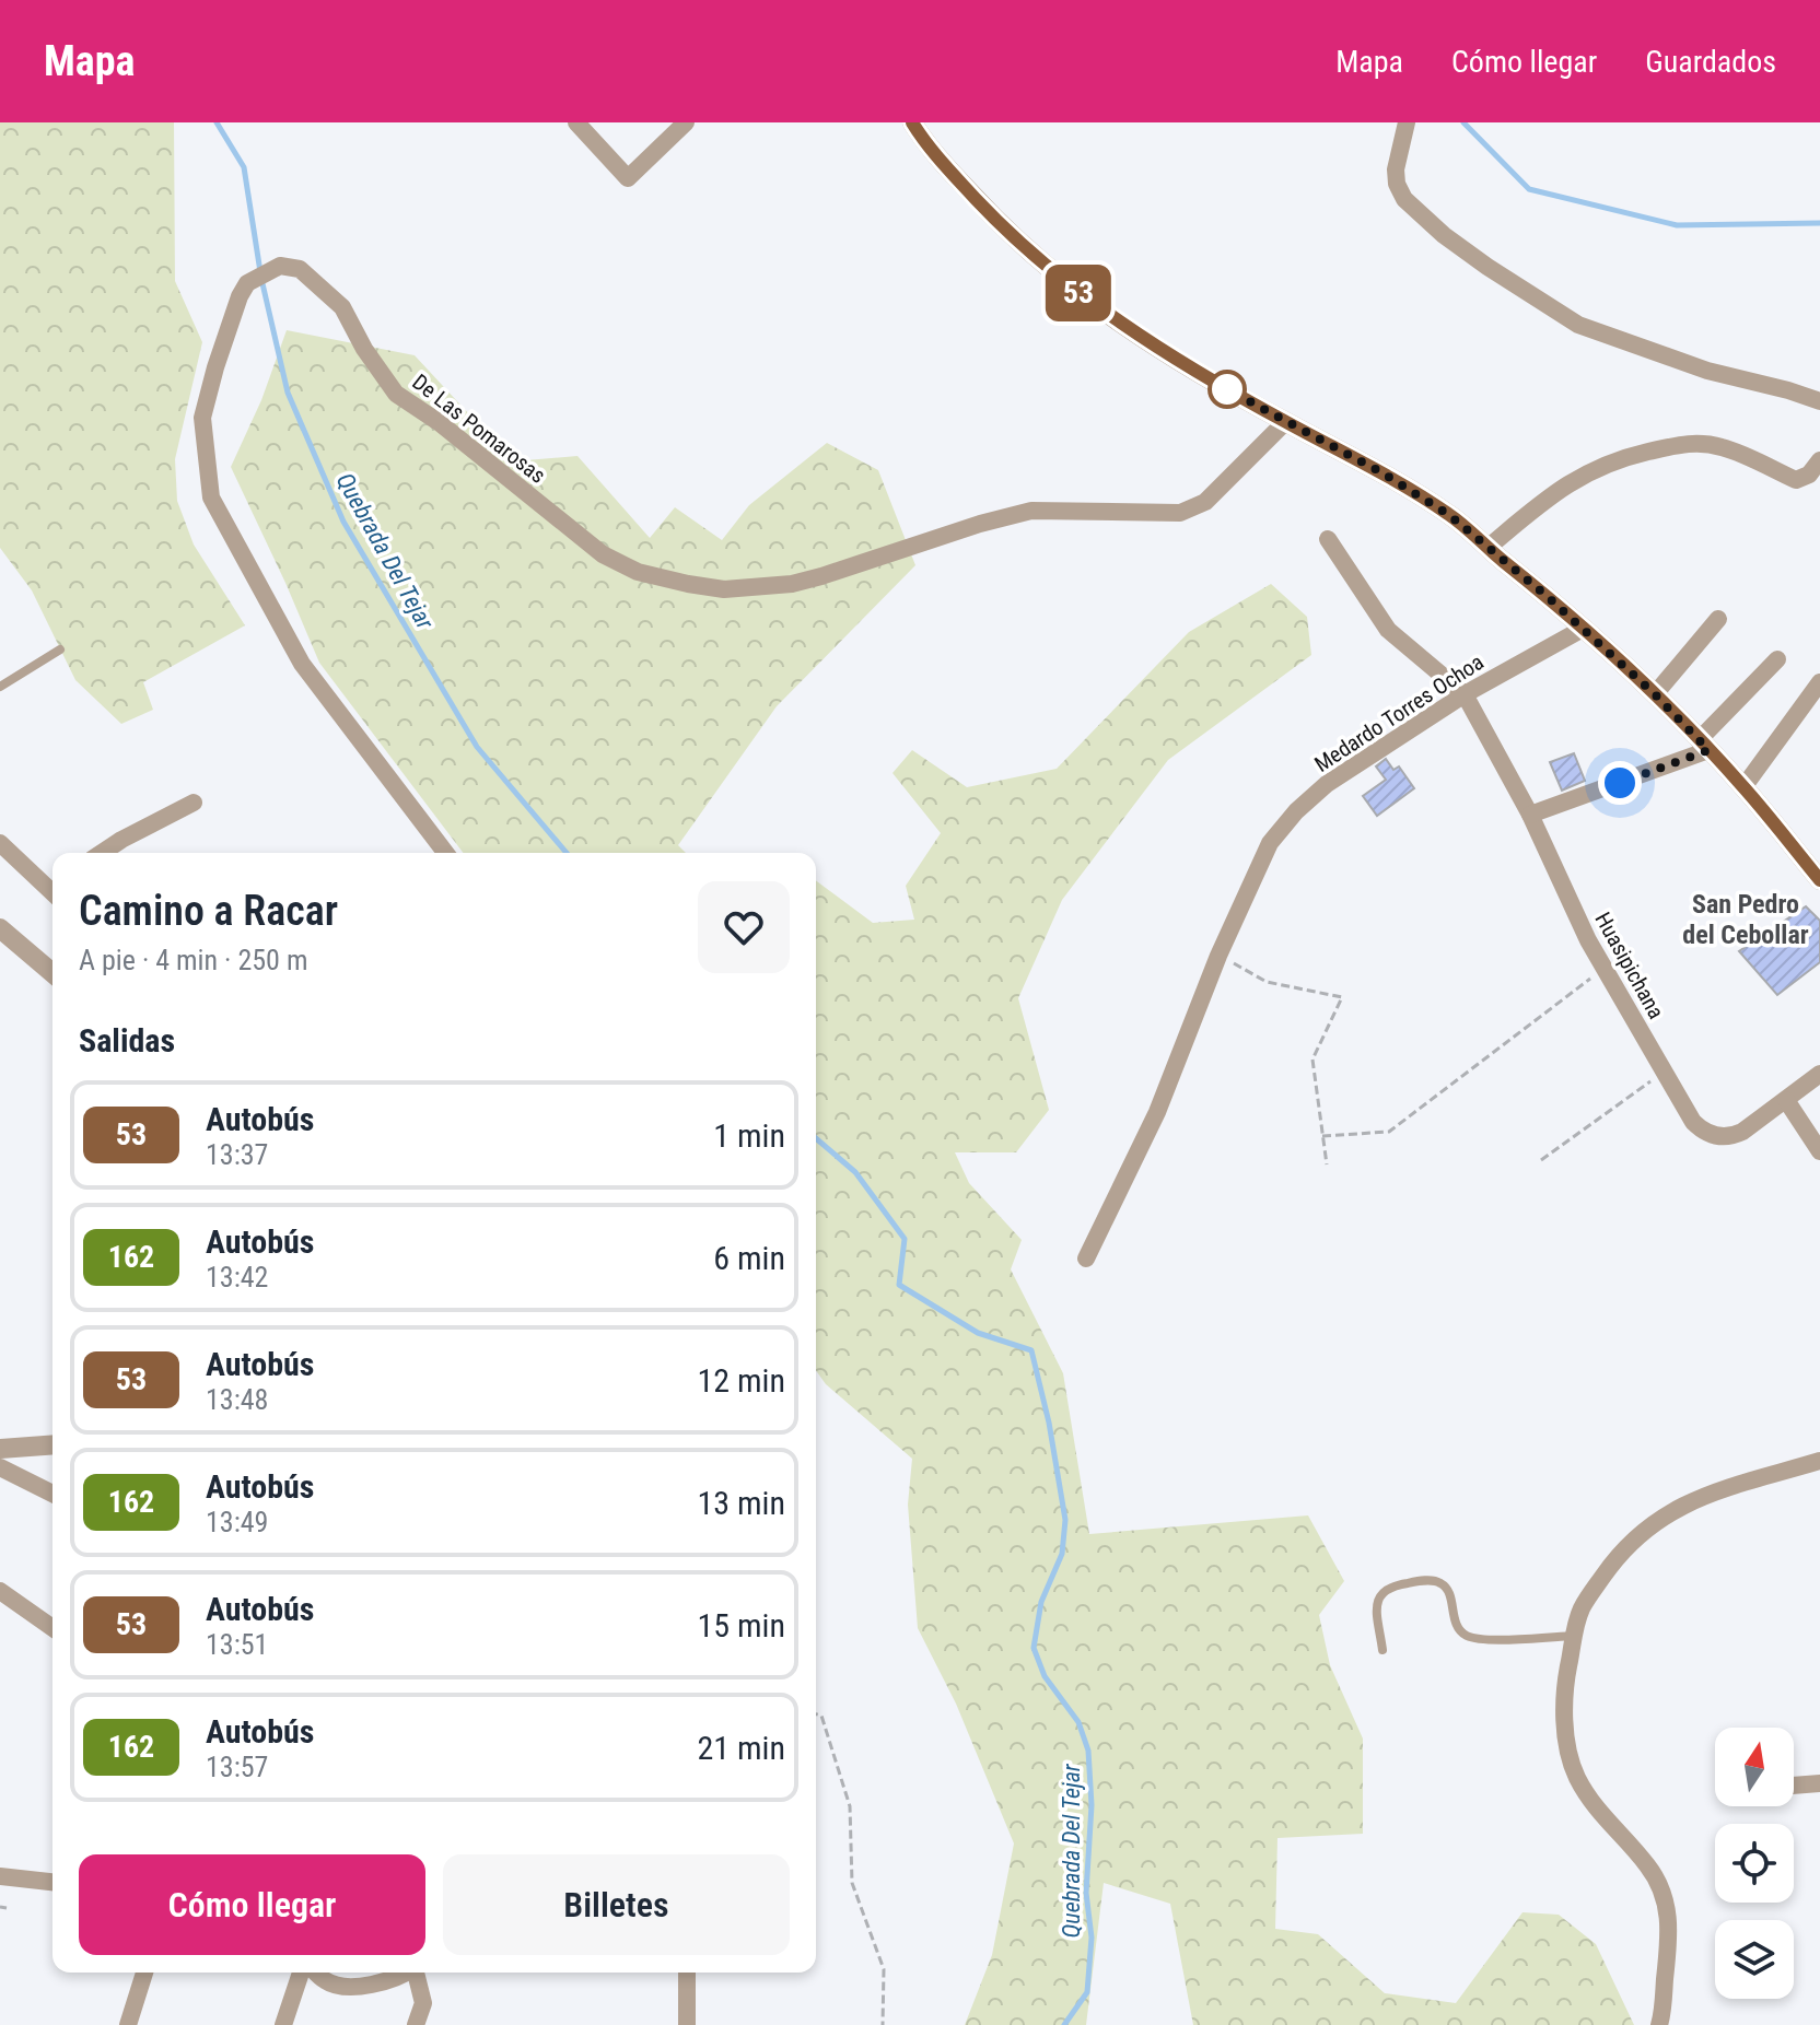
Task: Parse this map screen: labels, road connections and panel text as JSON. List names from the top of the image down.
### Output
{
  "streets": {
    "street": ["De Las Pomarosas", "Medardo Torres Ochoa", "Huasipichana"]
  },
  "crossings": [
    ["Medardo Torres Ochoa", "Huasipichana"]
  ],
  "districts": ["San Pedro del Cebollar"],
  "water": ["Quebrada Del Tejar"],
  "lines": ["bus line 53"],
  "north": "top",
  "page": {
    "header": "Mapa",
    "nav": ["Mapa", "Cómo llegar", "Guardados"],
    "on_map": "53",
    "heading": [
      ["Camino a Racar", "A pie · 4 min · 250 m"],
      "Salidas"
    ],
    "list": [
      {
        "mark": "53",
        "name": "Autobús",
        "note": "13:37",
        "value": "1 min"
      },
      {
        "mark": "162",
        "name": "Autobús",
        "note": "13:42",
        "value": "6 min"
      },
      {
        "mark": "53",
        "name": "Autobús",
        "note": "13:48",
        "value": "12 min"
      },
      {
        "mark": "162",
        "name": "Autobús",
        "note": "13:49",
        "value": "13 min"
      },
      {
        "mark": "53",
        "name": "Autobús",
        "note": "13:51",
        "value": "15 min"
      },
      {
        "mark": "162",
        "name": "Autobús",
        "note": "13:57",
        "value": "21 min"
      }
    ],
    "buttons": ["Cómo llegar", "Billetes"]
  }
}
